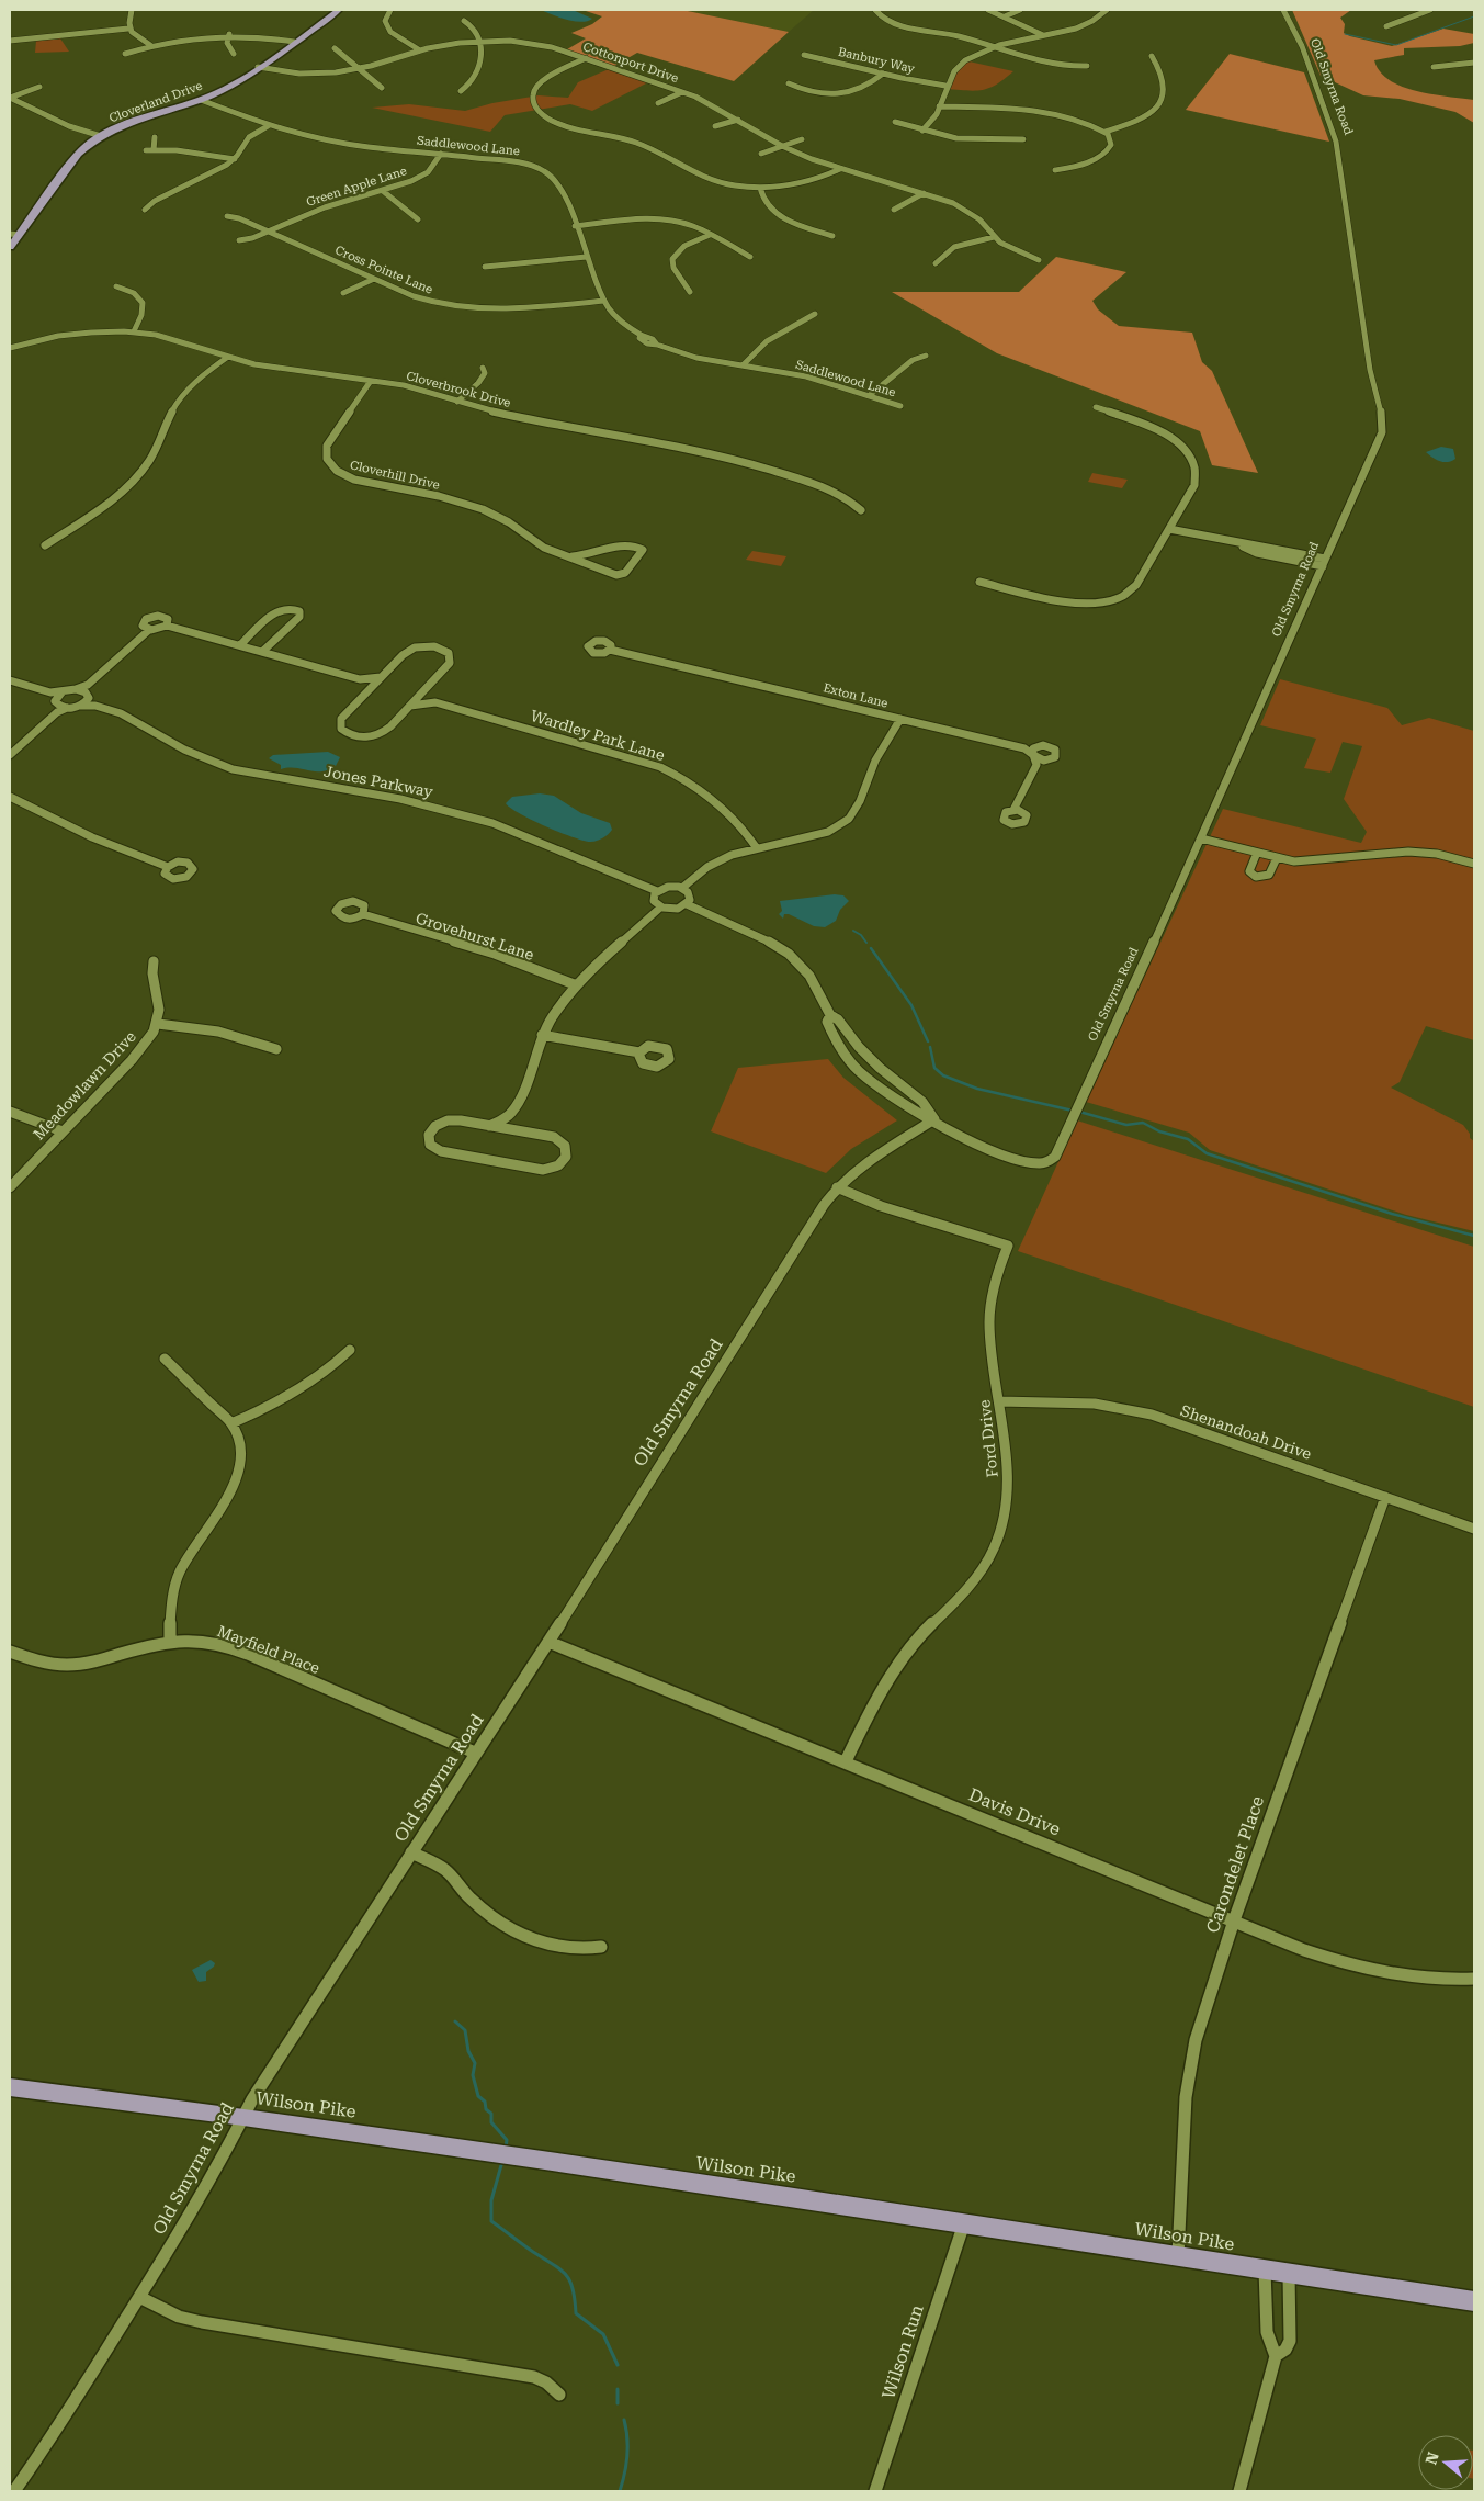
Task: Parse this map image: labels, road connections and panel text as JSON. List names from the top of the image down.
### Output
{
  "streets": {
    "main road": ["Cloverland Drive", "Wilson Pike"],
    "street": [
      "Banbury Way",
      "Cottonport Drive",
      "Old Smyrna Road",
      "Saddlewood Lane",
      "Green Apple Lane",
      "Cross Pointe Lane",
      "Cloverbrook Drive",
      "Cloverhill Drive",
      "Exton Lane",
      "Wardley Park Lane",
      "Jones Parkway",
      "Grovehurst Lane",
      "Meadowlawn Drive",
      "Shenandoah Drive",
      "Ford Drive",
      "Mayfield Place",
      "Davis Drive",
      "Carondelet Place",
      "Wilson Run"
    ]
  },
  "crossings": [
    ["Cottonport Drive", "Cloverland Drive"],
    ["Old Smyrna Road", "Ford Drive"],
    ["Old Smyrna Road", "Mayfield Place"],
    ["Old Smyrna Road", "Davis Drive"],
    ["Old Smyrna Road", "Wilson Pike"],
    ["Cloverland Drive", "Saddlewood Lane"],
    ["Saddlewood Lane", "Green Apple Lane"],
    ["Saddlewood Lane", "Cross Pointe Lane"],
    ["Green Apple Lane", "Cross Pointe Lane"],
    ["Cloverbrook Drive", "Cloverhill Drive"],
    ["Shenandoah Drive", "Ford Drive"],
    ["Shenandoah Drive", "Carondelet Place"],
    ["Ford Drive", "Davis Drive"],
    ["Davis Drive", "Carondelet Place"],
    ["Carondelet Place", "Wilson Pike"],
    ["Wilson Pike", "Wilson Run"]
  ],
  "north": "left"
}
